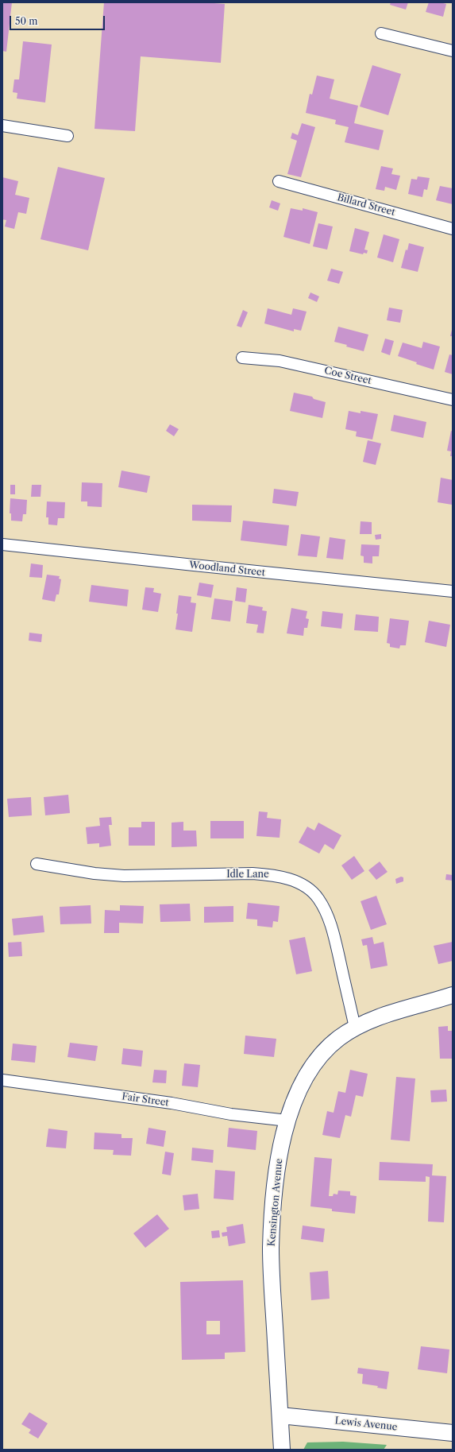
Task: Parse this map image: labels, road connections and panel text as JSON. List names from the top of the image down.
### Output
{
  "streets": {
    "main road": ["Kensington Avenue", "Lewis Avenue"],
    "street": [
      "Billard Street",
      "Coe Street",
      "Woodland Street",
      "Idle Lane",
      "Fair Street"
    ]
  },
  "crossings": [
    ["Idle Lane", "Kensington Avenue"],
    ["Fair Street", "Kensington Avenue"],
    ["Kensington Avenue", "Lewis Avenue"]
  ],
  "scale_bar": "50 m"
}
